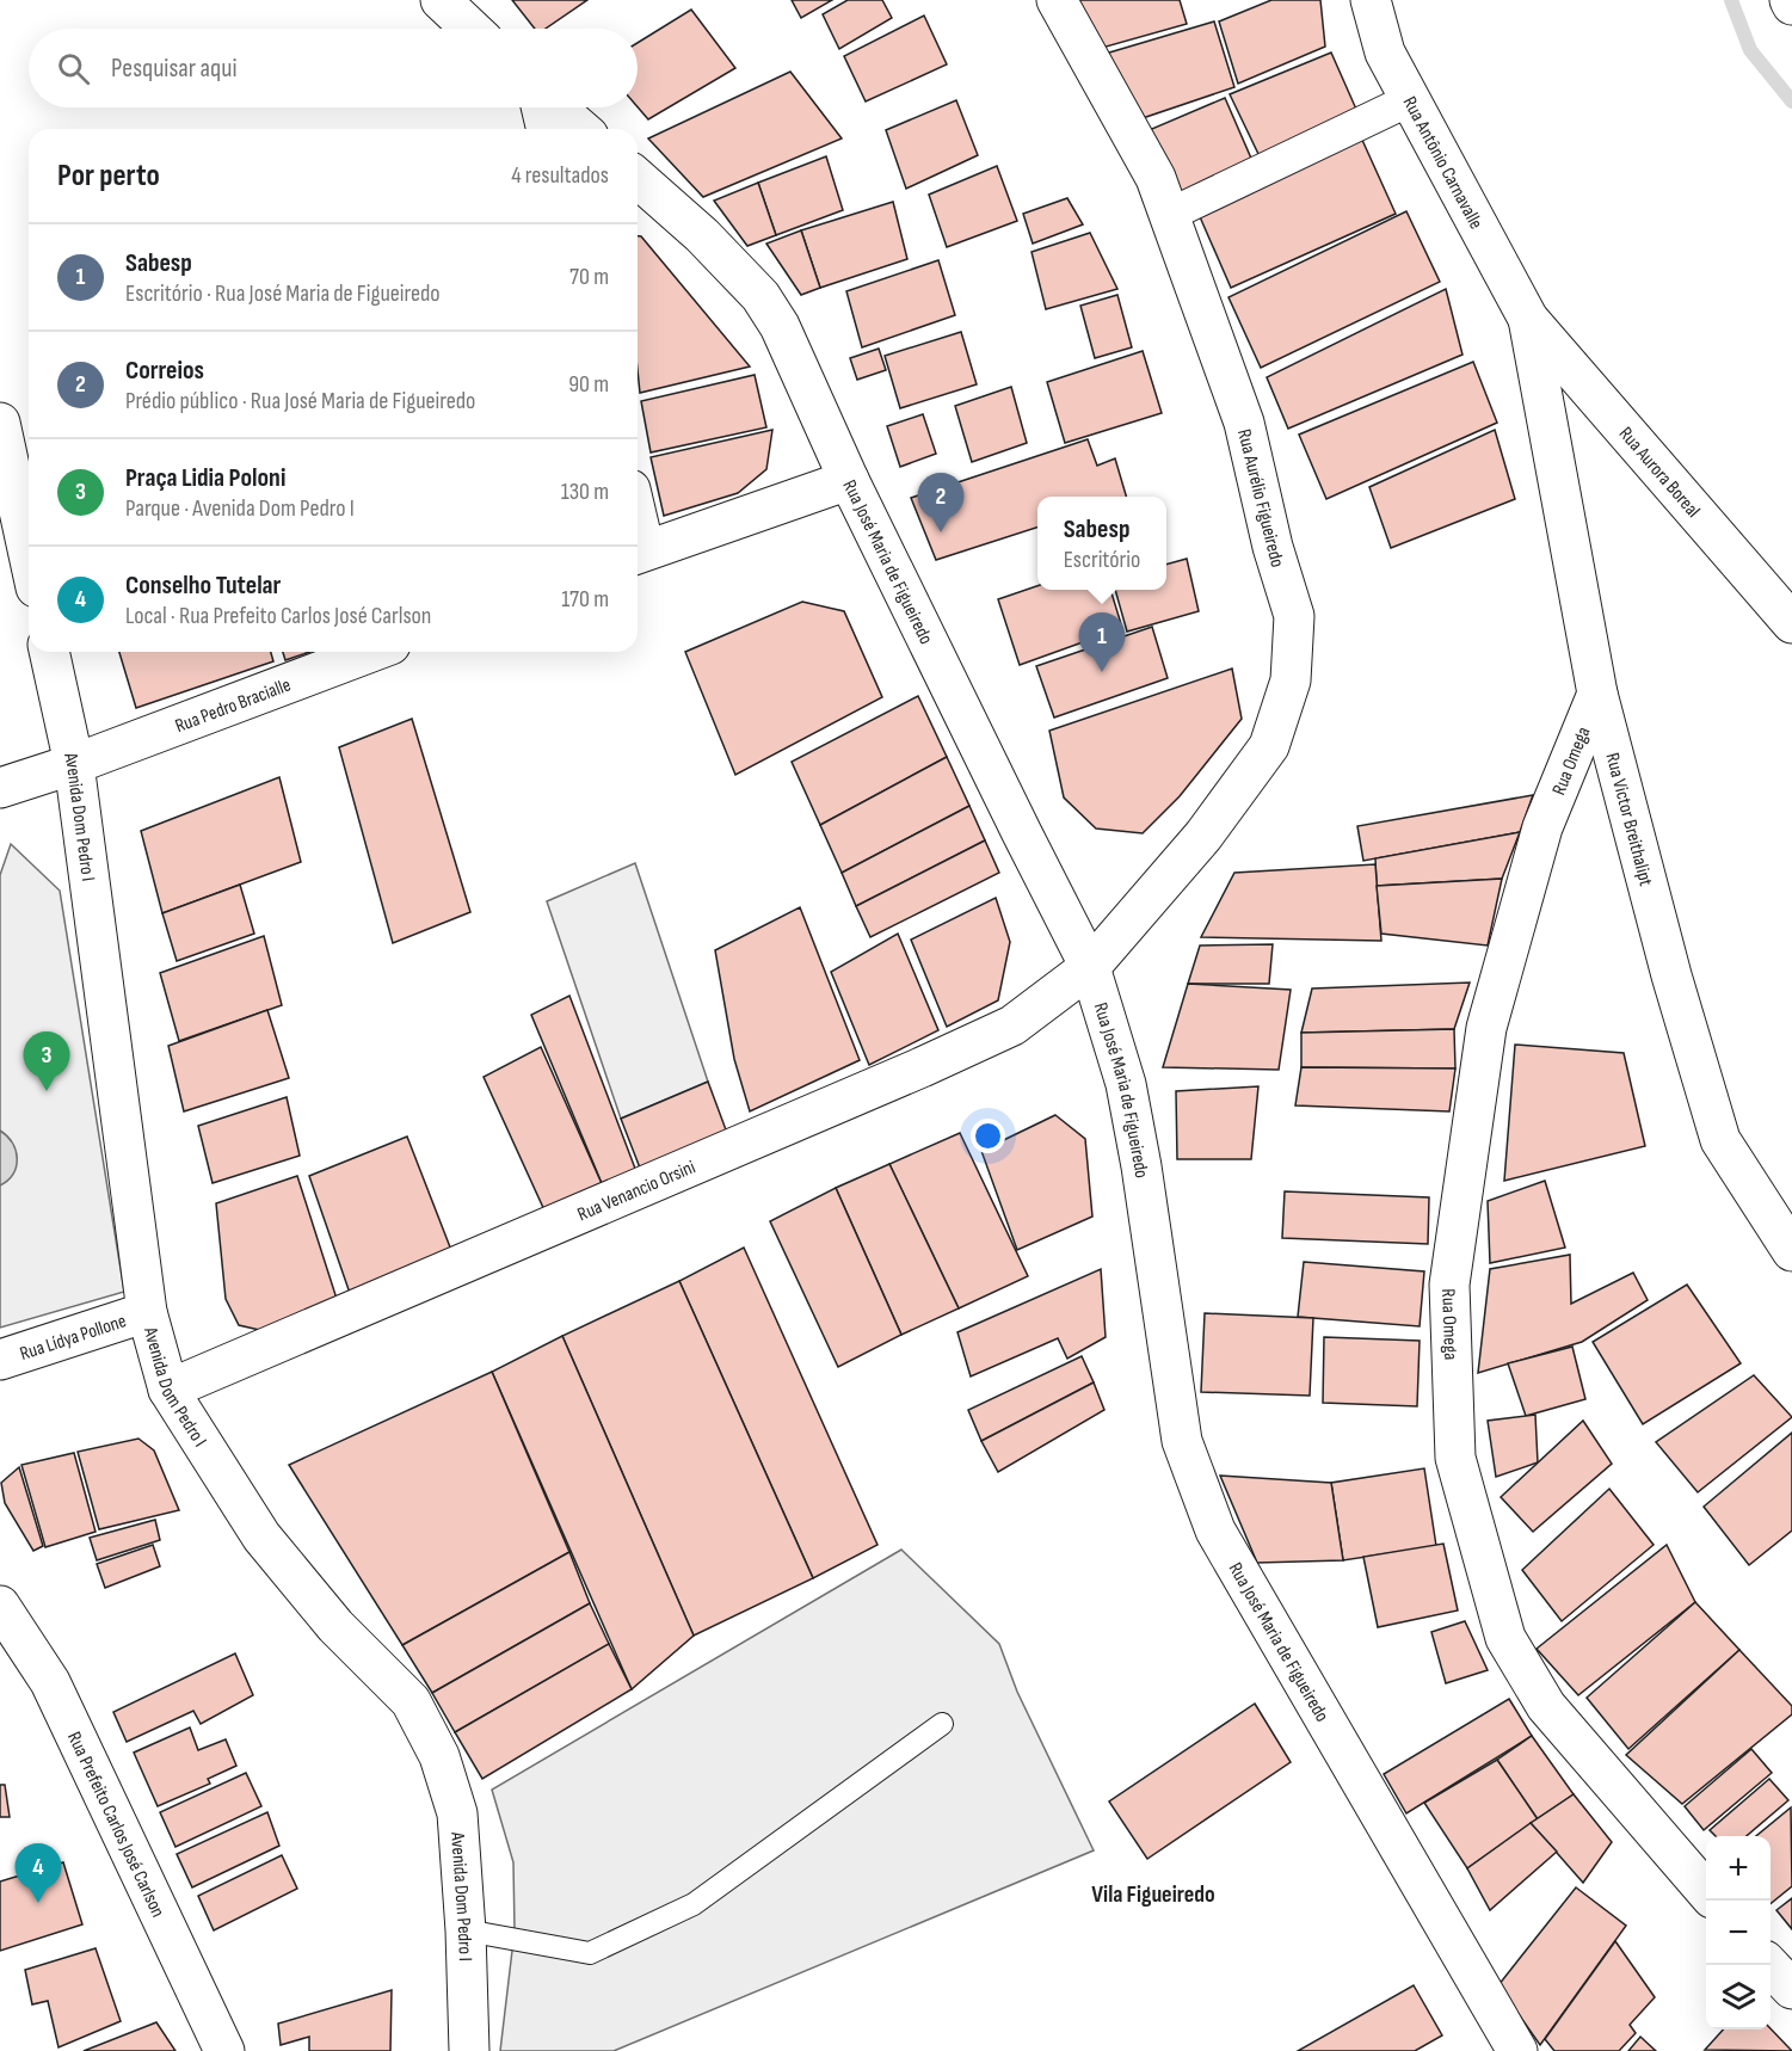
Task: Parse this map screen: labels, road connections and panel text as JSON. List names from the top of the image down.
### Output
{
  "streets": {
    "street": [
      "Rua Antônio Carnavalle",
      "Rua Aurora Boreal",
      "Rua Aurélio Figueiredo",
      "Rua José Maria de Figueiredo",
      "Rua Pedro Bracialle",
      "Rua Omega",
      "Avenida Dom Pedro I",
      "Rua Victor Breithalipt",
      "Rua Venancio Orsini",
      "Rua Lídya Pollone",
      "Rua Prefeito Carlos José Carlson"
    ]
  },
  "crossings": [
    ["Rua Antônio Carnavalle", "Rua Aurora Boreal"],
    ["Rua Antônio Carnavalle", "Rua Victor Breithalipt"],
    ["Rua Aurora Boreal", "Rua Victor Breithalipt"],
    ["Rua Aurélio Figueiredo", "Rua José Maria de Figueiredo"],
    ["Rua Aurélio Figueiredo", "Rua Venancio Orsini"],
    ["Rua José Maria de Figueiredo", "Rua Venancio Orsini"],
    ["Rua Pedro Bracialle", "Avenida Dom Pedro I"],
    ["Rua Omega", "Rua Victor Breithalipt"],
    ["Avenida Dom Pedro I", "Rua Venancio Orsini"],
    ["Avenida Dom Pedro I", "Rua Lídya Pollone"]
  ],
  "districts": ["Vila Figueiredo"],
  "page": {
    "search": "Pesquisar aqui",
    "heading": ["Por perto", "4 resultados"],
    "list": [
      {
        "mark": "1",
        "name": "Sabesp",
        "note": "Escritório · Rua José Maria de Figueiredo",
        "value": "70 m"
      },
      {
        "mark": "2",
        "name": "Correios",
        "note": "Prédio público · Rua José Maria de Figueiredo",
        "value": "90 m"
      },
      {
        "mark": "3",
        "name": "Praça Lidia Poloni",
        "note": "Parque · Avenida Dom Pedro I",
        "value": "130 m"
      },
      {
        "mark": "4",
        "name": "Conselho Tutelar",
        "note": "Local · Rua Prefeito Carlos José Carlson",
        "value": "170 m"
      }
    ],
    "pins": [
      "2",
      "1",
      "3",
      "4"
    ],
    "popup": ["Sabesp", "Escritório"],
    "map_buttons": ["+", "−"]
  }
}
